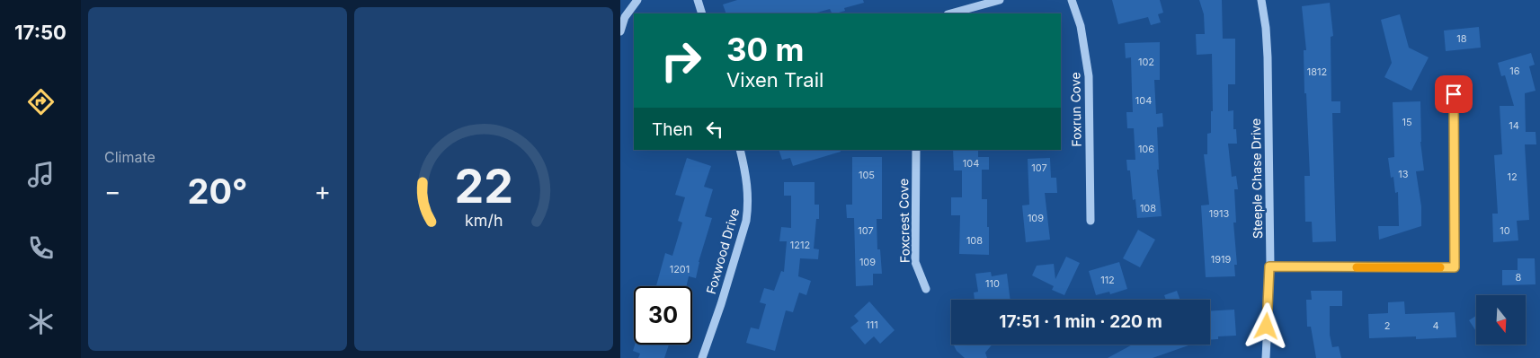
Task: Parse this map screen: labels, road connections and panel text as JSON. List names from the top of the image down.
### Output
{
  "streets": {
    "street": [
      "Foxrun Cove",
      "Steeple Chase Drive",
      "Foxcrest Cove",
      "Foxwood Drive"
    ]
  },
  "house_numbers": [
    "18",
    "102",
    "16",
    "1812",
    "104",
    "15",
    "14",
    "106",
    "104",
    "107",
    "13",
    "105",
    "12",
    "108",
    "1913",
    "109",
    "107",
    "10",
    "108",
    "1212",
    "1919",
    "109",
    "1201",
    "8",
    "112",
    "110",
    "111",
    "2",
    "4"
  ],
  "north": "bottom",
  "page": {
    "tabs": "17:50",
    "tile": "Climate",
    "turn": ["30 m", "Vixen Trail"],
    "then": "Then",
    "heat": ["−", "20°", "+"],
    "limit": "30",
    "trip": "17:51 · 1 min · 220 m",
    "gauge": ["22", "km/h"]
  }
}
